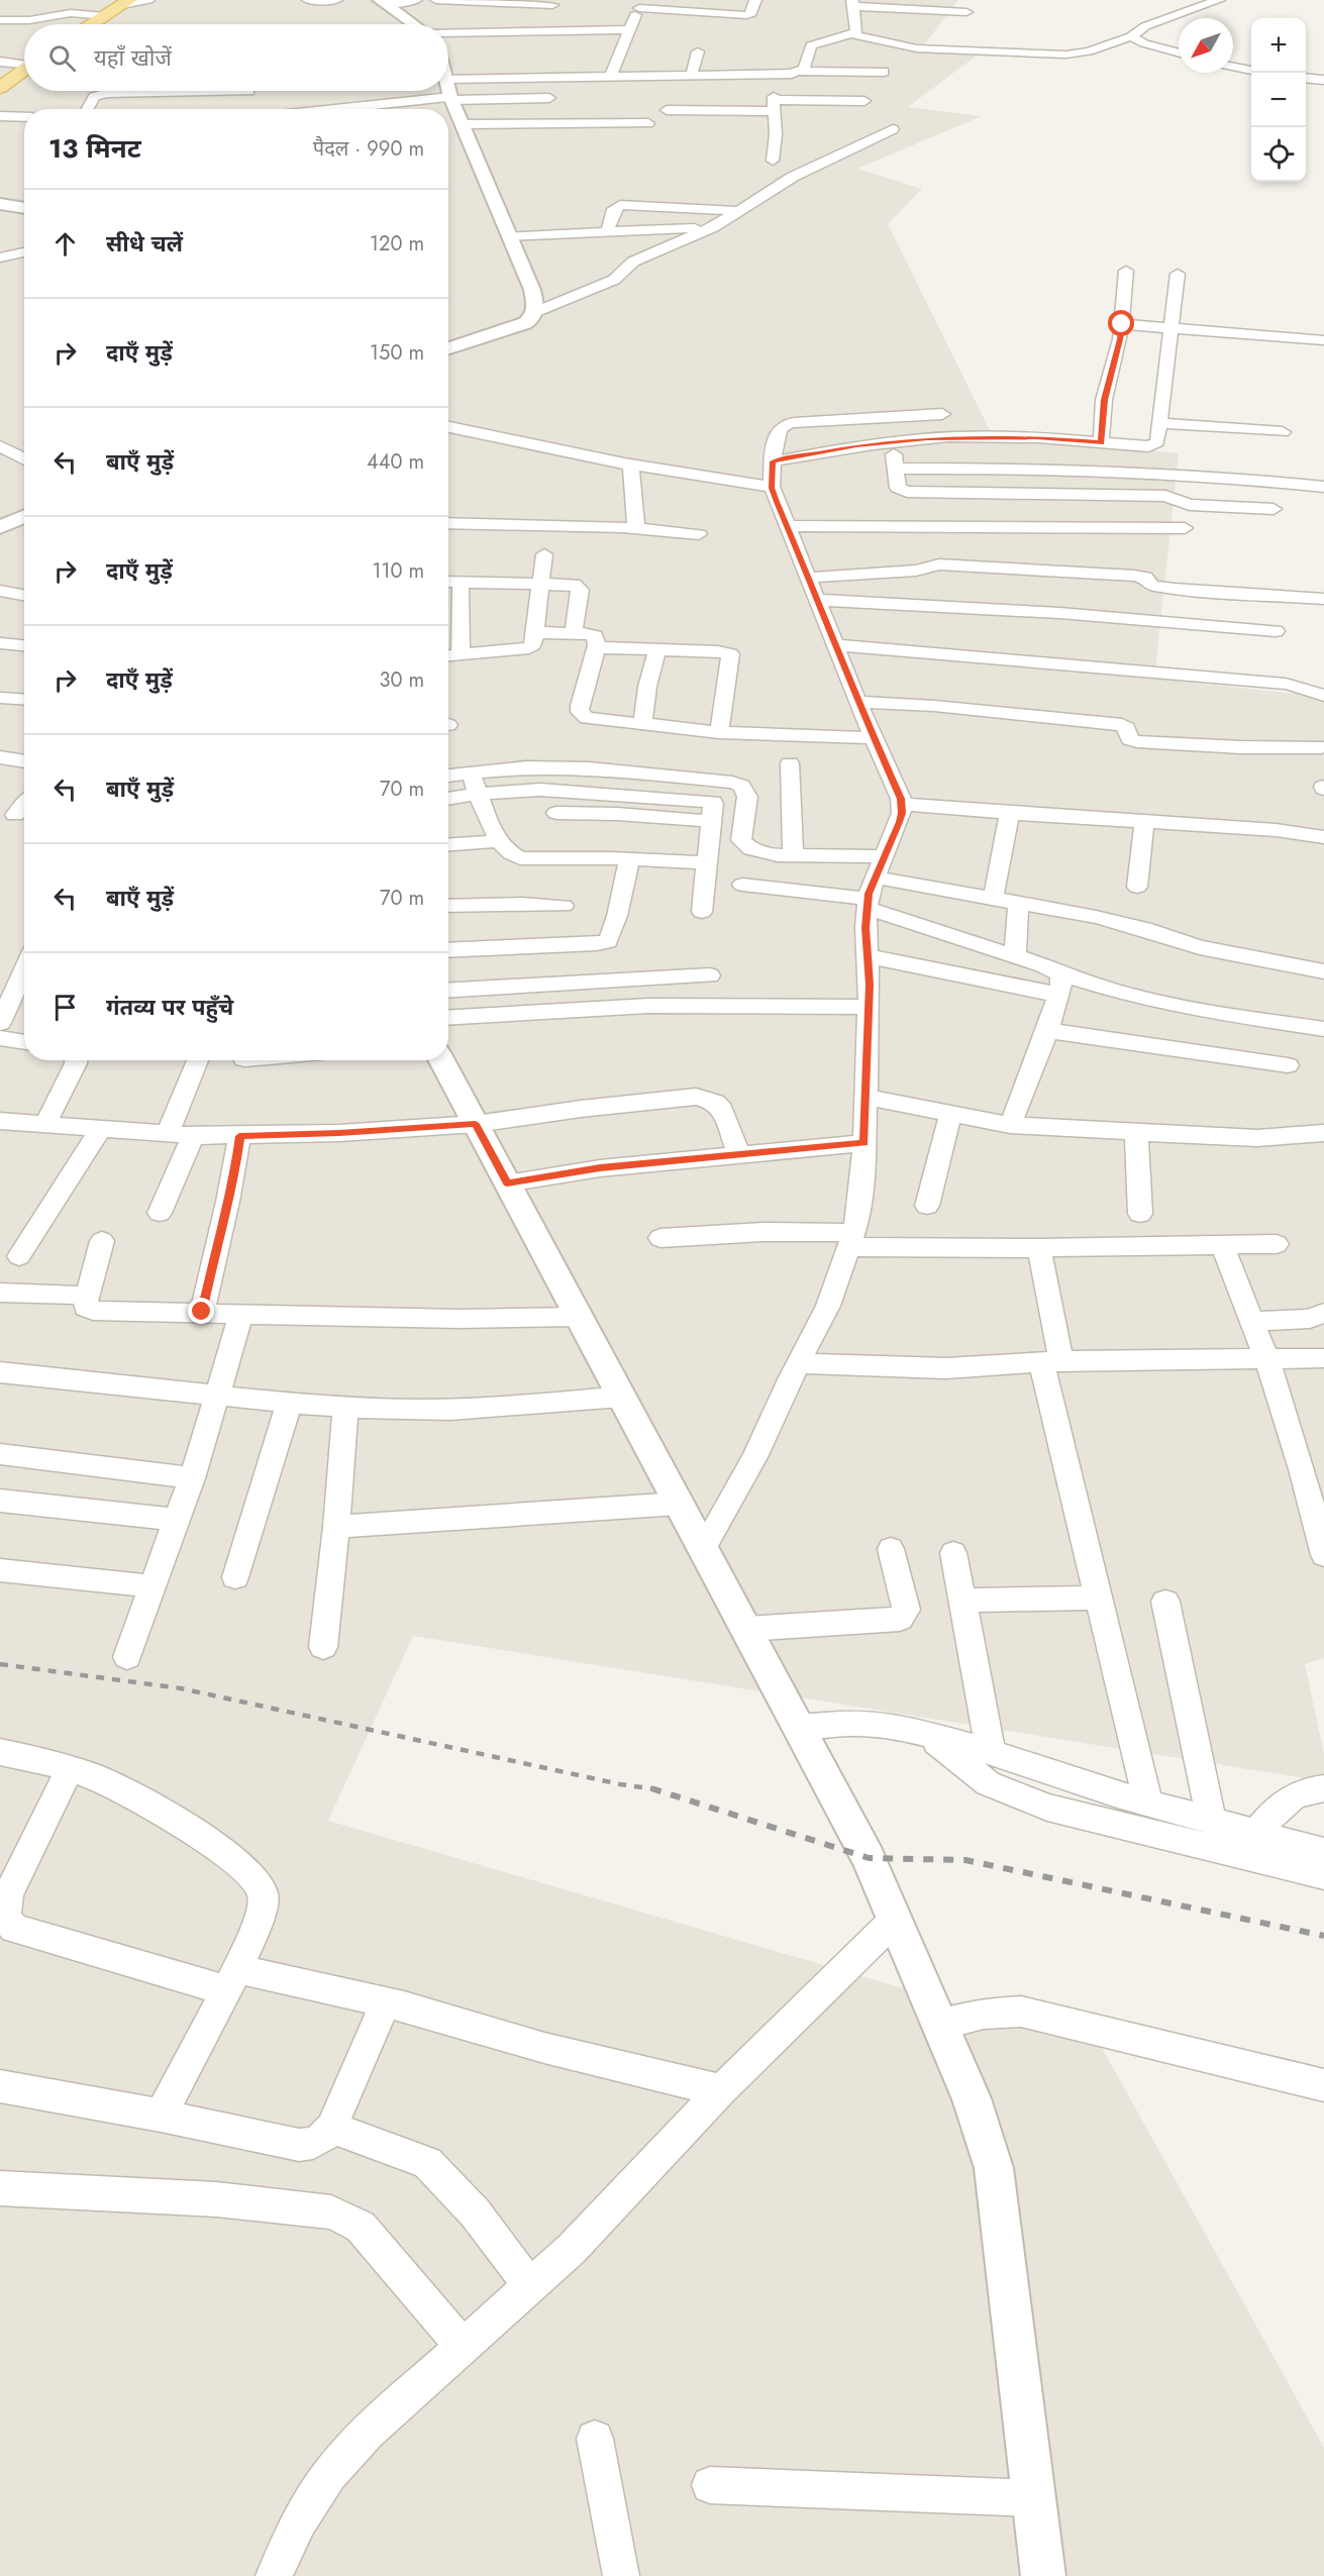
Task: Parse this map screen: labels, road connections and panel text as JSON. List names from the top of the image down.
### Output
{
  "north": "bottom left",
  "page": {
    "map_buttons": ["+", "−"],
    "search": "यहाँ खोजें",
    "heading": ["13 मिनट", "पैदल · 990 m"],
    "list": [
      ["सीधे चलें", "120 m"],
      ["दाएँ मुड़ें", "150 m"],
      ["बाएँ मुड़ें", "440 m"],
      ["दाएँ मुड़ें", "110 m"],
      ["दाएँ मुड़ें", "30 m"],
      ["बाएँ मुड़ें", "70 m"],
      ["बाएँ मुड़ें", "70 m"],
      "गंतव्य पर पहुँचे"
    ]
  }
}
